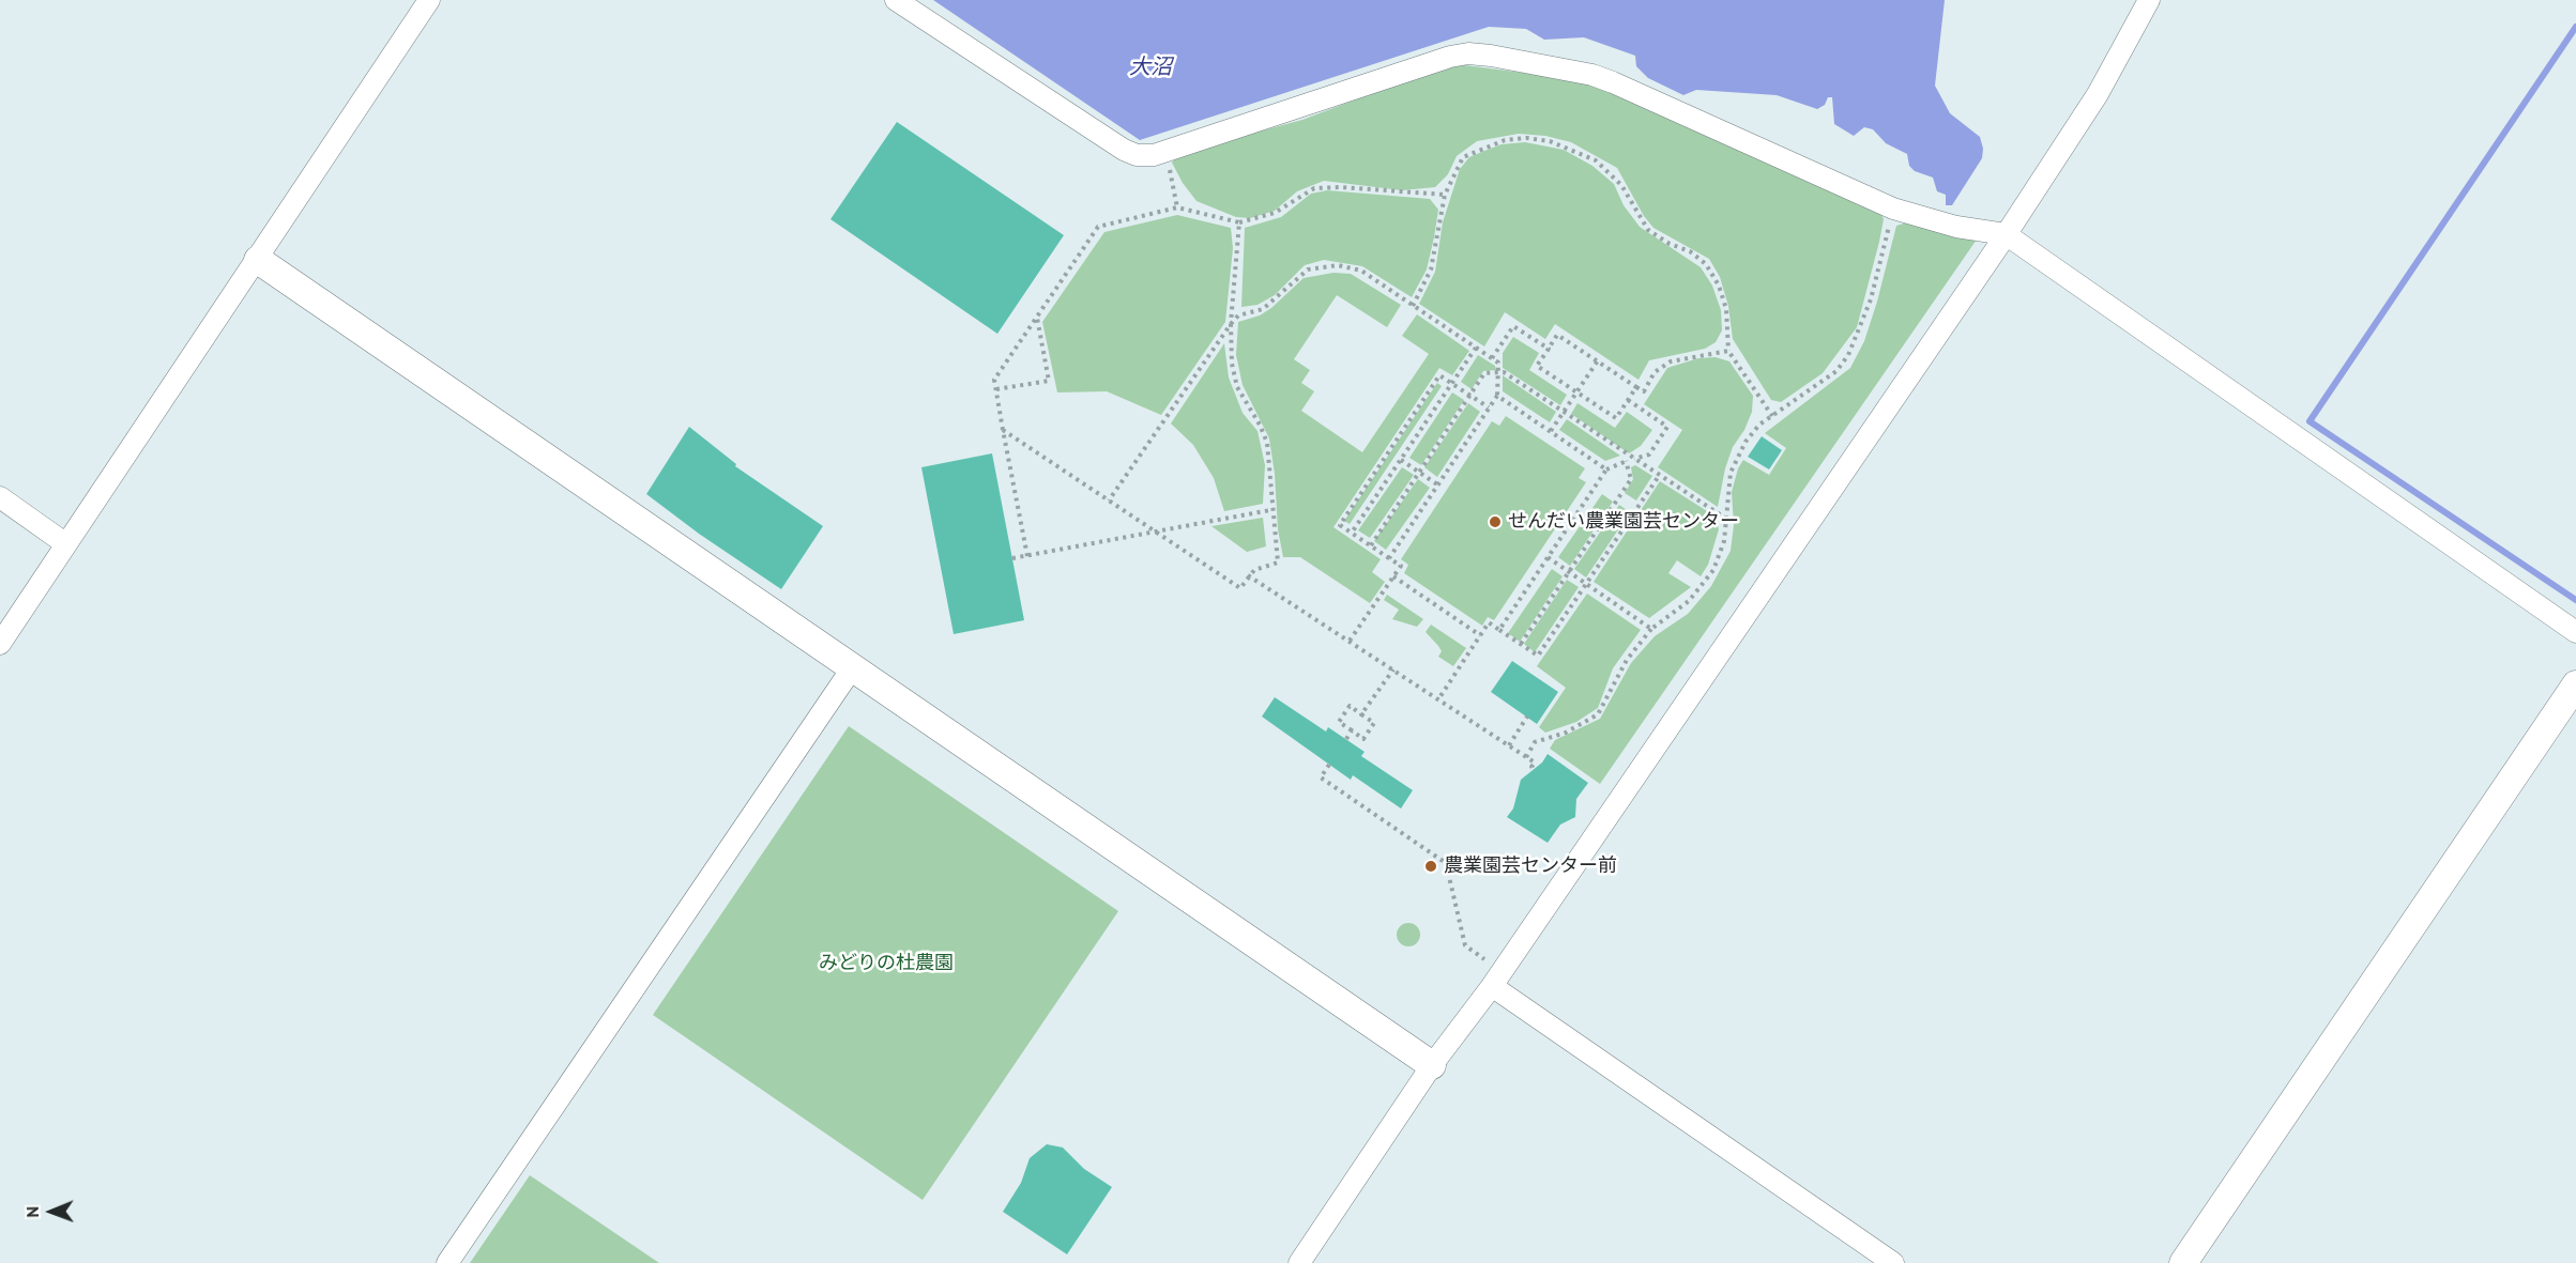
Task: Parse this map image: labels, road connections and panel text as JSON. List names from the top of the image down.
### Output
{
  "water": ["大沼"],
  "parks": ["みどりの杜農園"],
  "places": ["せんだい農業園芸センター", "農業園芸センター前"],
  "north": "left"
}
